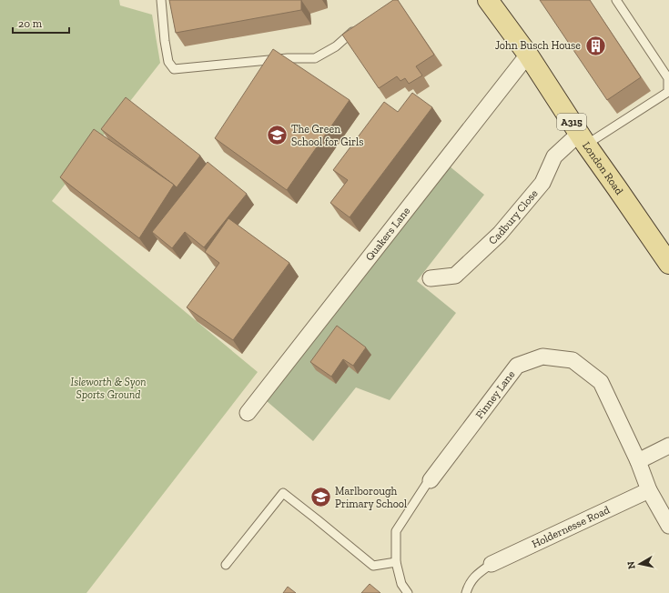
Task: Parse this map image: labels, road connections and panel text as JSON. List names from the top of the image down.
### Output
{
  "streets": {
    "main road": ["A315", "London Road"],
    "street": [
      "Cadbury Close",
      "Quakers Lane",
      "Finney Lane",
      "Holdernesse Road"
    ]
  },
  "crossings": [
    ["London Road", "Cadbury Close"],
    ["London Road", "Quakers Lane"],
    ["Finney Lane", "Holdernesse Road"]
  ],
  "parks": ["Isleworth & Syon Sports Ground"],
  "places": {
    "building": ["John Busch House"],
    "school or university": ["The Green School for Girls", "Marlborough Primary School"]
  },
  "scale_bar": "20 m",
  "north": "left"
}
